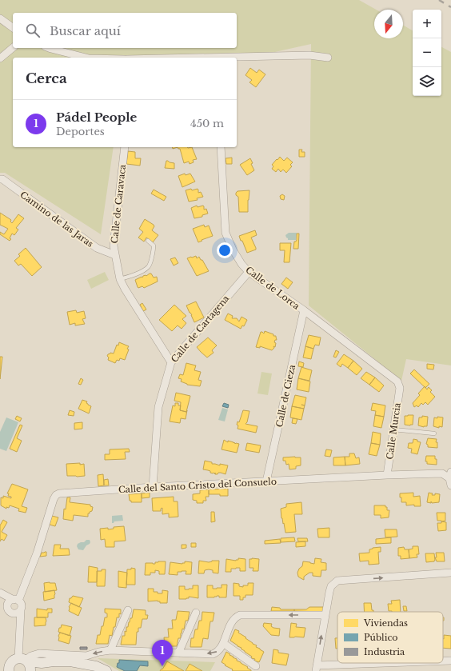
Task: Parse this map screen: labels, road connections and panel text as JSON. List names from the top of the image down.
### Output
{
  "streets": {
    "street": [
      "Calle de Caravaca",
      "Camino de las Jaras",
      "Calle de Lorca",
      "Calle de Cartagena",
      "Calle de Cieza",
      "Calle Murcia",
      "Calle del Santo Cristo del Consuelo"
    ]
  },
  "crossings": [
    ["Calle de Caravaca", "Camino de las Jaras"],
    ["Calle de Caravaca", "Calle de Cartagena"],
    ["Calle de Lorca", "Calle de Cartagena"],
    ["Calle de Lorca", "Calle de Cieza"],
    ["Calle de Lorca", "Calle Murcia"],
    ["Calle de Cartagena", "Calle del Santo Cristo del Consuelo"],
    ["Calle de Cieza", "Calle del Santo Cristo del Consuelo"],
    ["Calle Murcia", "Calle del Santo Cristo del Consuelo"]
  ],
  "legend": ["Viviendas", "Público", "Industria"],
  "north": "bottom",
  "page": {
    "map_buttons": ["+", "−"],
    "search": "Buscar aquí",
    "heading": "Cerca",
    "list": [
      {
        "mark": "1",
        "name": "Pádel People",
        "note": "Deportes",
        "value": "450 m"
      }
    ],
    "pins": "1"
  }
}
